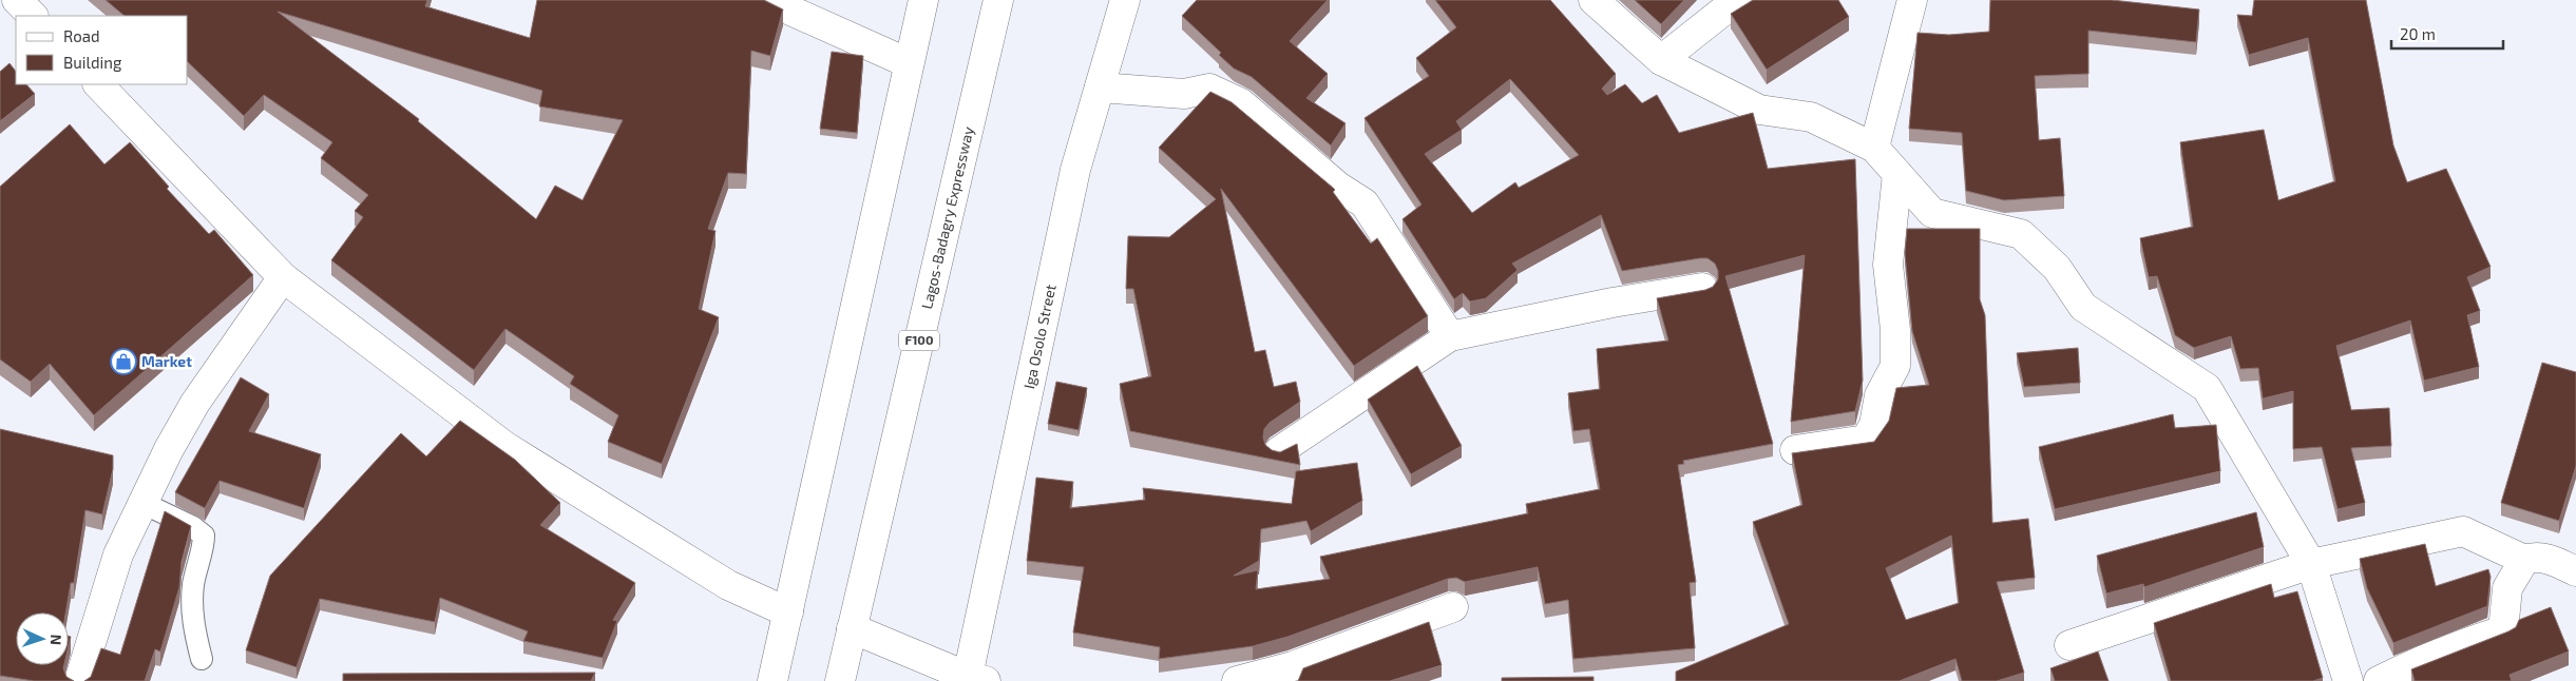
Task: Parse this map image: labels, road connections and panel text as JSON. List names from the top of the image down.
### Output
{
  "streets": {
    "main road": ["Lagos-Badagry Expressway", "Iga Osolo Street", "F100"]
  },
  "places": {
    "shop": ["Market"]
  },
  "legend": ["Road", "Building"],
  "scale_bar": "20 m",
  "north": "right"
}
